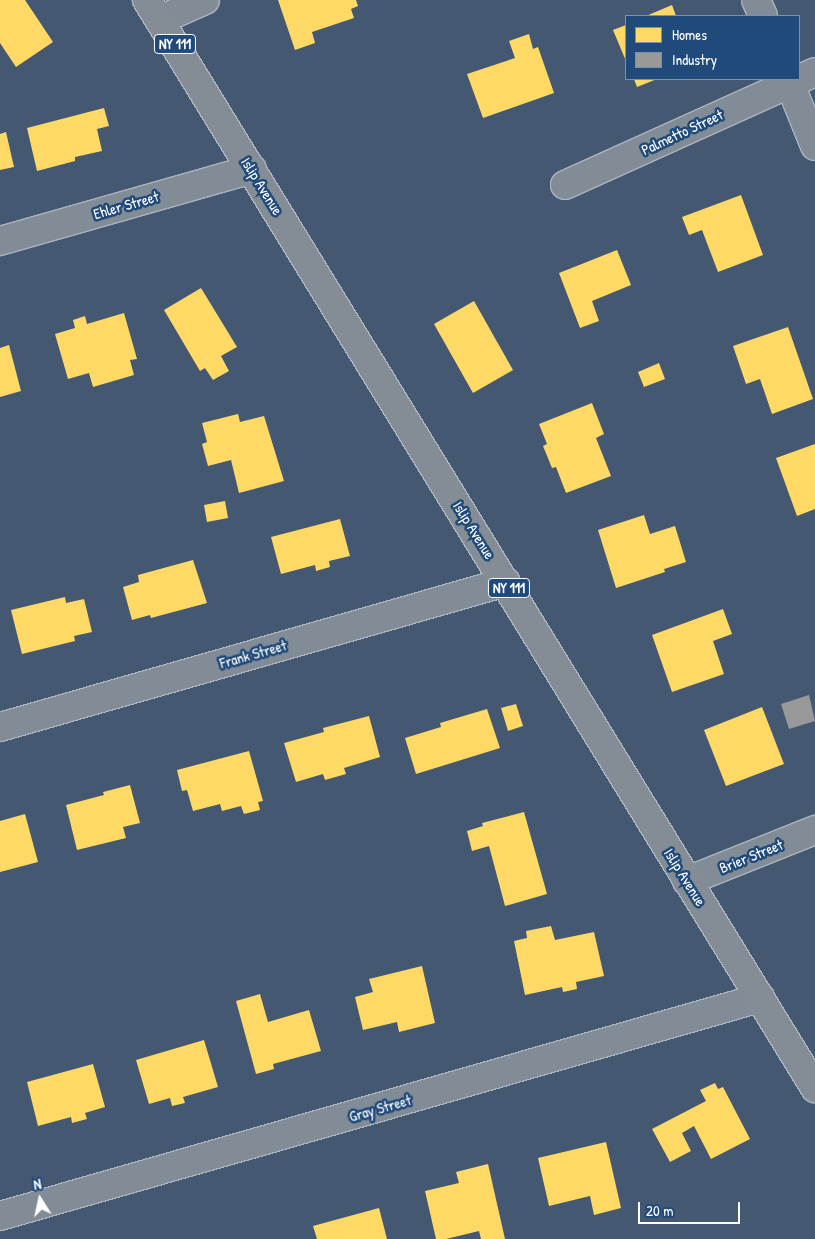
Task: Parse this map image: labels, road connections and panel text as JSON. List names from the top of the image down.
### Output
{
  "streets": {
    "main road": ["NY 111", "Islip Avenue"],
    "street": [
      "Palmetto Street",
      "Ehler Street",
      "Frank Street",
      "Brier Street",
      "Gray Street"
    ]
  },
  "crossings": [
    ["Islip Avenue", "Ehler Street"],
    ["Islip Avenue", "Frank Street"],
    ["Islip Avenue", "Brier Street"],
    ["Islip Avenue", "Gray Street"]
  ],
  "legend": ["Homes", "Industry"],
  "scale_bar": "20 m",
  "north": "top"
}
